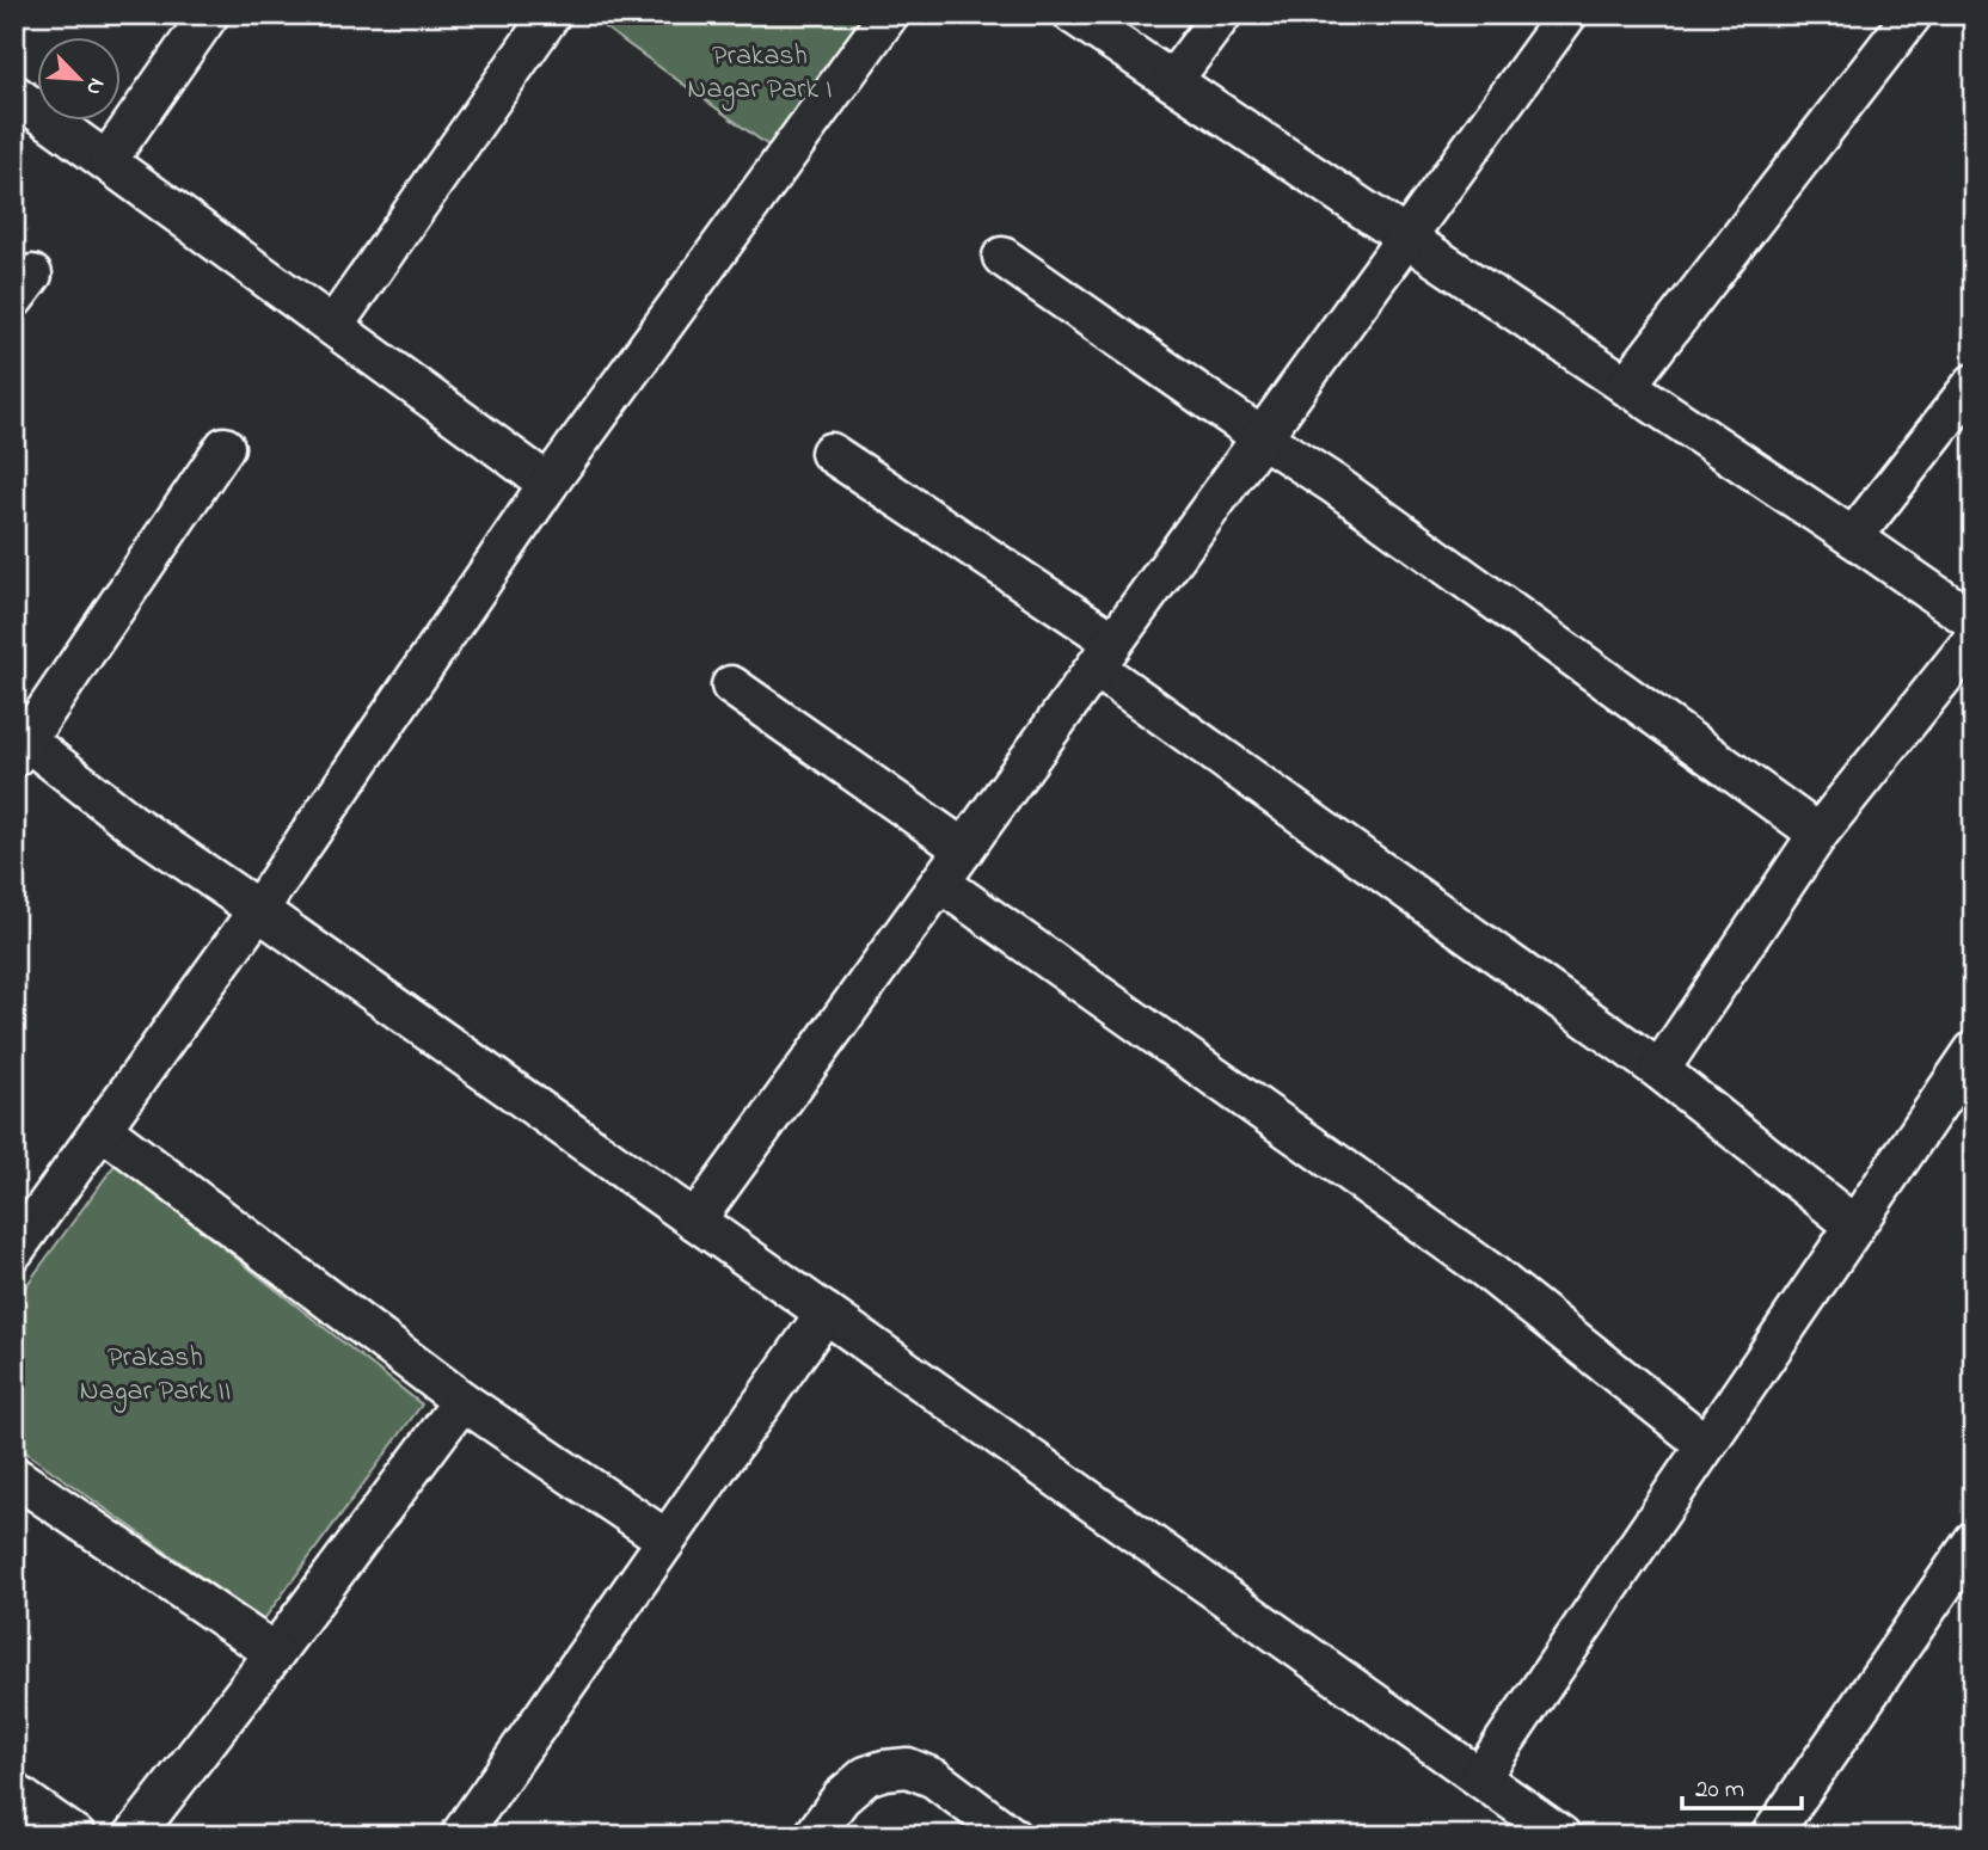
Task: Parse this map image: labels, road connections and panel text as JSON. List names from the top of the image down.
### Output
{
  "parks": ["Prakash Nagar Park I", "Prakash Nagar Park II"],
  "scale_bar": "20 m",
  "north": "bottom right"
}
